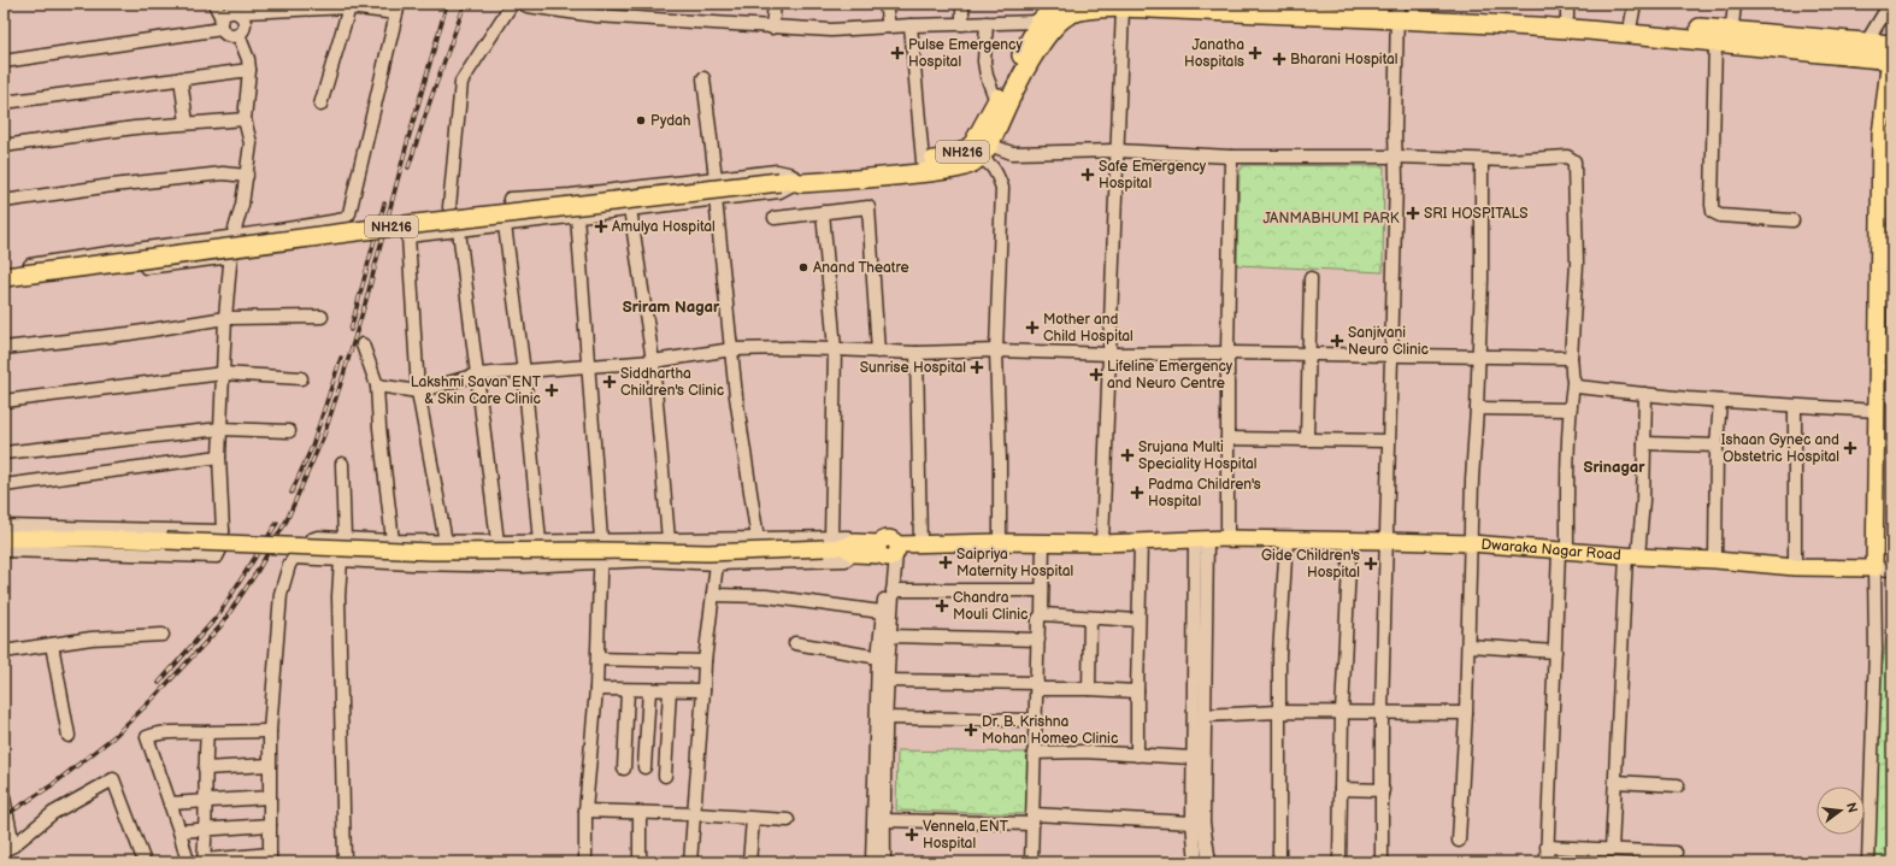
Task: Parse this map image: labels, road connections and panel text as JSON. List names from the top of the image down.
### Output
{
  "streets": {
    "highway": ["NH216"],
    "main road": ["Dwaraka Nagar Road"]
  },
  "districts": ["Sriram Nagar", "Srinagar"],
  "parks": ["JANMABHUMI PARK"],
  "places": {
    "health": [
      "Pulse Emergency Hospital",
      "Janatha Hospitals",
      "Bharani Hospital",
      "Safe Emergency Hospital",
      "SRI HOSPITALS",
      "Amulya Hospital",
      "Mother and Child Hospital",
      "Sanjivani Neuro Clinic",
      "Sunrise Hospital",
      "Lifeline Emergency and Neuro Centre",
      "Siddhartha Children's Clinic",
      "Lakshmi Savan ENT & Skin Care Clinic",
      "Ishaan Gynec and Obstetric Hospital",
      "Srujana Multi Speciality Hospital",
      "Padma Children's Hospital",
      "Saipriya Maternity Hospital",
      "Gide Children's Hospital",
      "Chandra Mouli Clinic",
      "Dr. B. Krishna Mohan Homeo Clinic",
      "Vennela ENT Hospital"
    ],
    "other": ["Pydah", "Anand Theatre"]
  },
  "north": "right"
}
